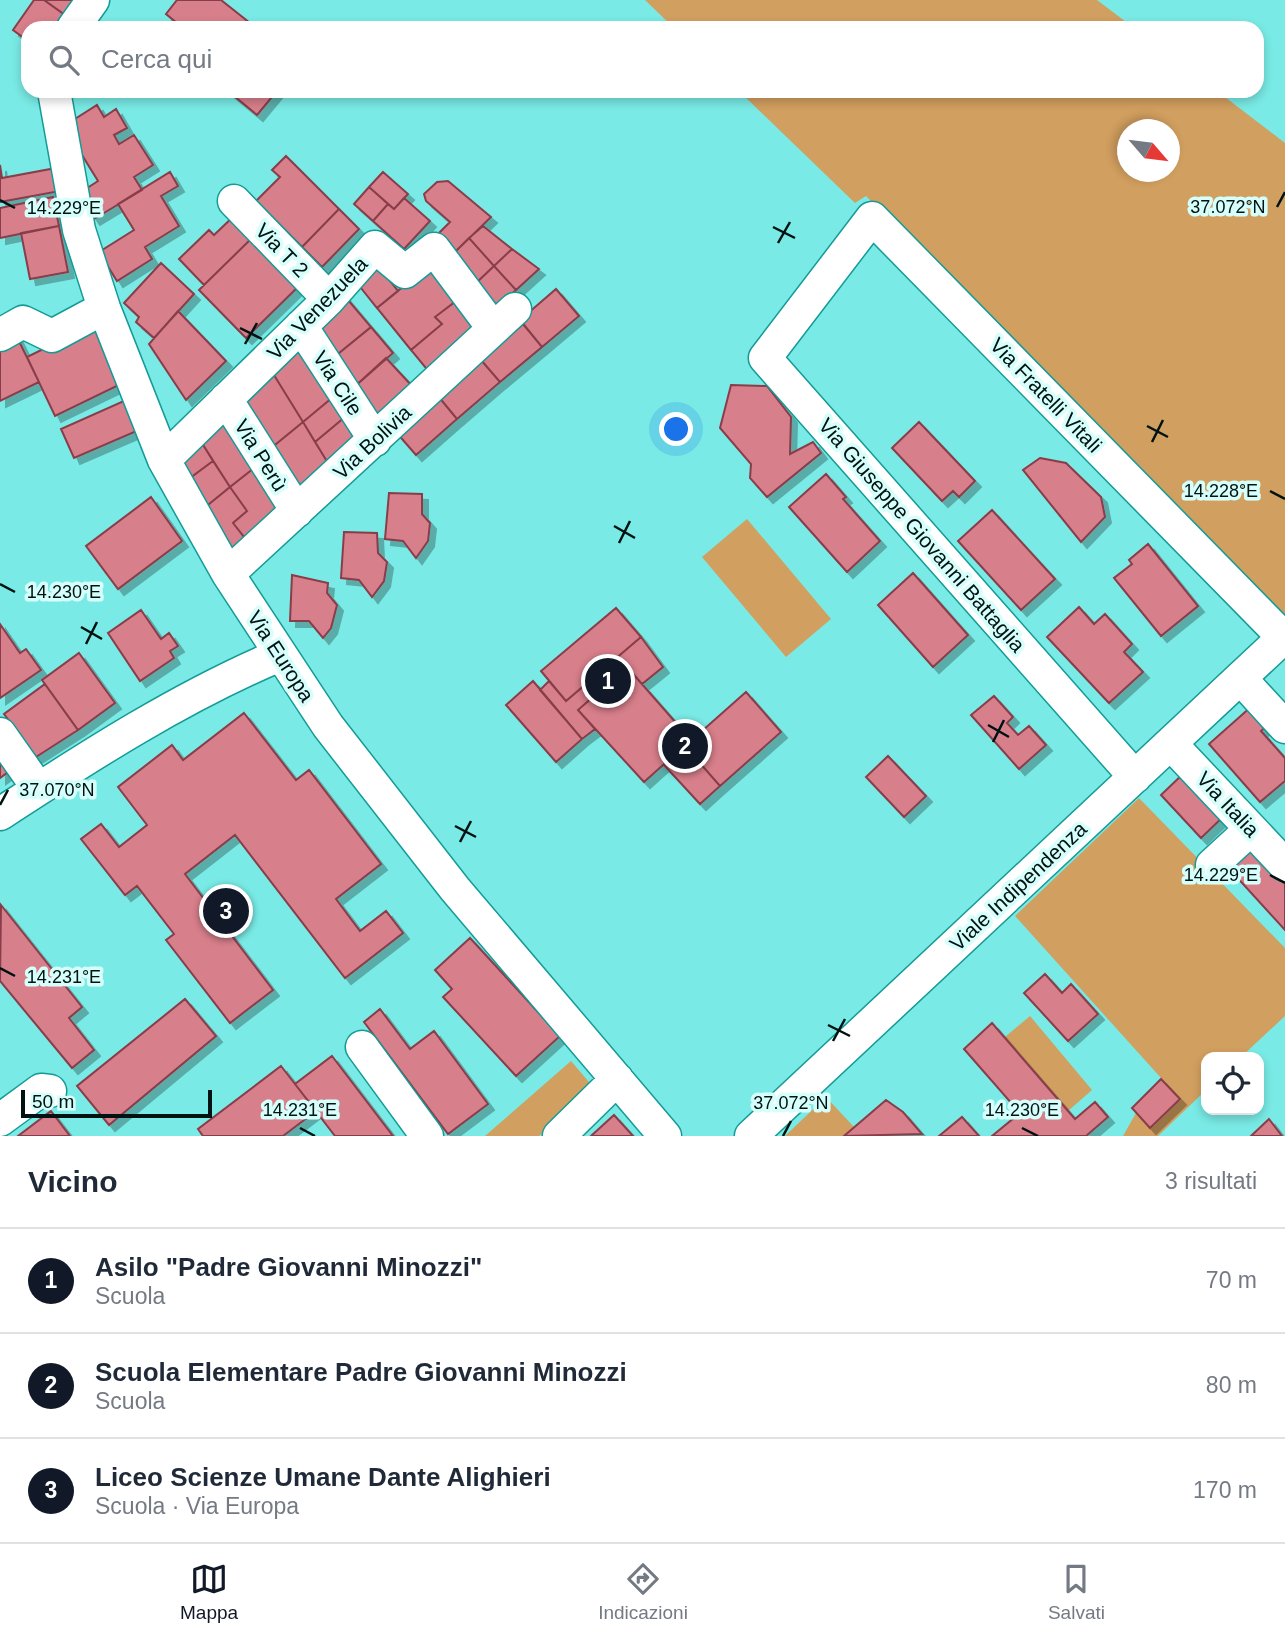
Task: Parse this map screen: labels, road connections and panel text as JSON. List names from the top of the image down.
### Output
{
  "streets": {
    "street": [
      "Via T 2",
      "Via Venezuela",
      "Via Cile",
      "Via Fratelli Vitali",
      "Via Bolivia",
      "Via Perù",
      "Via Giuseppe Giovanni Battaglia",
      "Via Europa",
      "Via Italia",
      "Viale Indipendenza"
    ]
  },
  "crossings": [
    ["Via T 2", "Via Venezuela"],
    ["Via Venezuela", "Via Cile"],
    ["Via Venezuela", "Via Bolivia"],
    ["Via Venezuela", "Via Perù"],
    ["Via Venezuela", "Via Europa"],
    ["Via Cile", "Via Bolivia"],
    ["Via Fratelli Vitali", "Via Giuseppe Giovanni Battaglia"],
    ["Via Fratelli Vitali", "Viale Indipendenza"],
    ["Via Bolivia", "Via Perù"],
    ["Via Bolivia", "Via Europa"],
    ["Via Giuseppe Giovanni Battaglia", "Viale Indipendenza"],
    ["Via Italia", "Viale Indipendenza"]
  ],
  "scale_bar": "50 m",
  "north": "bottom right",
  "page": {
    "search": "Cerca qui",
    "pins": ["1", "2", "3"],
    "scale": "50 m",
    "heading": ["Vicino", "3 risultati"],
    "list": [
      {
        "mark": "1",
        "name": "Asilo \"Padre Giovanni Minozzi\"",
        "note": "Scuola",
        "value": "70 m"
      },
      {
        "mark": "2",
        "name": "Scuola Elementare Padre Giovanni Minozzi",
        "note": "Scuola",
        "value": "80 m"
      },
      {
        "mark": "3",
        "name": "Liceo Scienze Umane Dante Alighieri",
        "note": "Scuola · Via Europa",
        "value": "170 m"
      }
    ],
    "nav": ["Mappa", "Indicazioni", "Salvati"]
  },
  "coordinates": [
    "37.072°N",
    "14.229°E",
    "14.228°E",
    "14.230°E",
    "37.070°N",
    "14.231°E"
  ]
}
